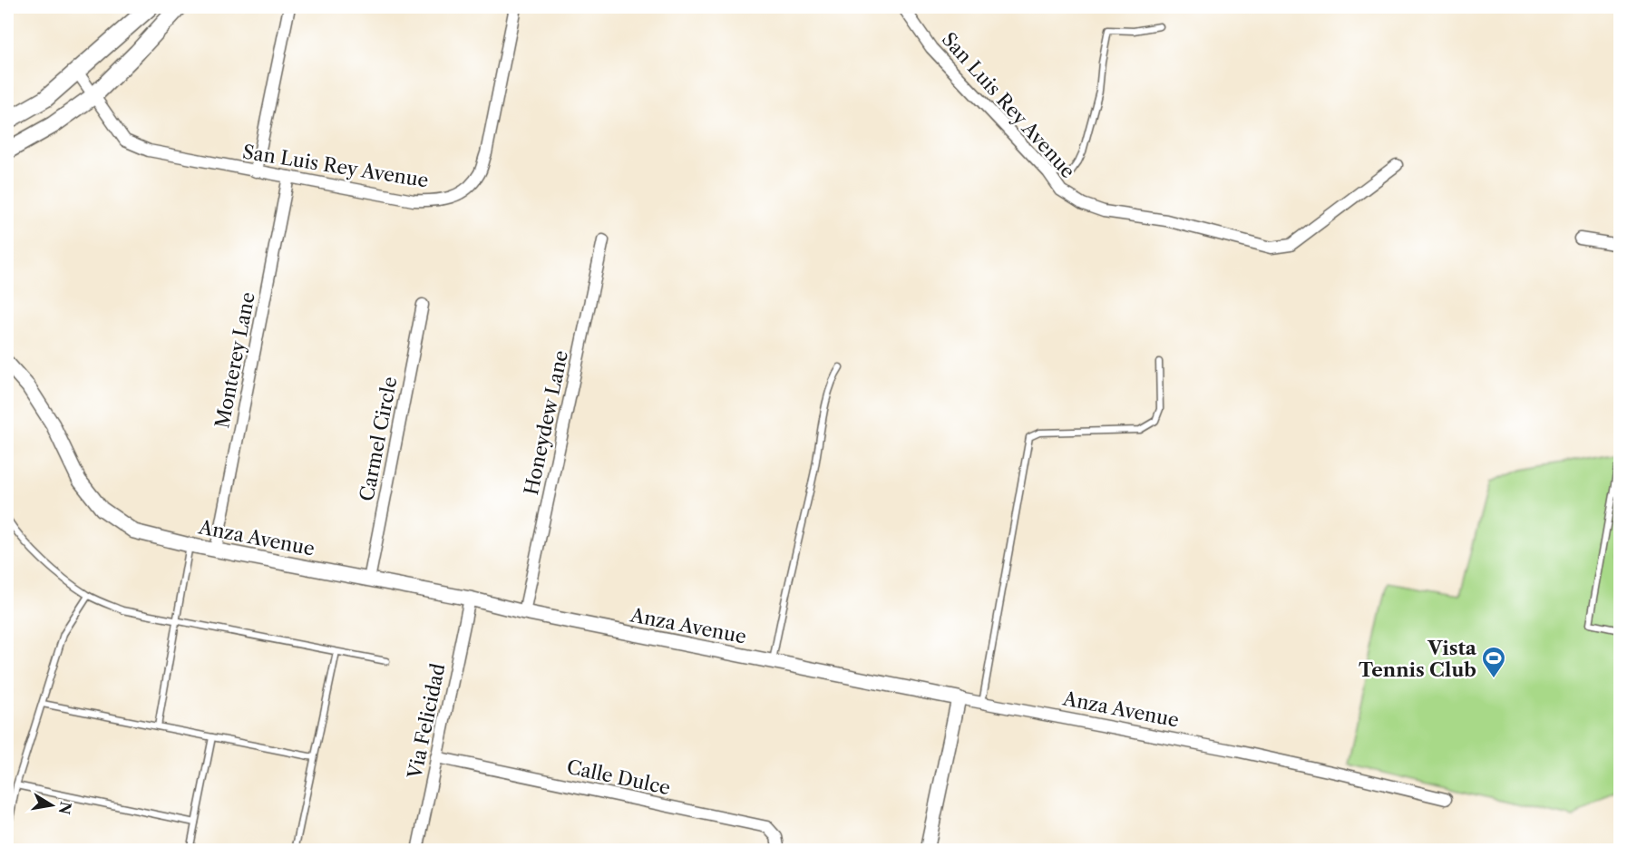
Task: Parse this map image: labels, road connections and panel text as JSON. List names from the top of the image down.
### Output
{
  "streets": {
    "street": [
      "San Luis Rey Avenue",
      "Monterey Lane",
      "Honeydew Lane",
      "Carmel Circle",
      "Anza Avenue",
      "Via Felicidad",
      "Calle Dulce"
    ]
  },
  "crossings": [
    ["San Luis Rey Avenue", "Monterey Lane"],
    ["Monterey Lane", "Anza Avenue"],
    ["Honeydew Lane", "Anza Avenue"],
    ["Carmel Circle", "Anza Avenue"],
    ["Anza Avenue", "Via Felicidad"],
    ["Via Felicidad", "Calle Dulce"]
  ],
  "places": {
    "sports": ["Vista Tennis Club"]
  },
  "north": "right"
}
